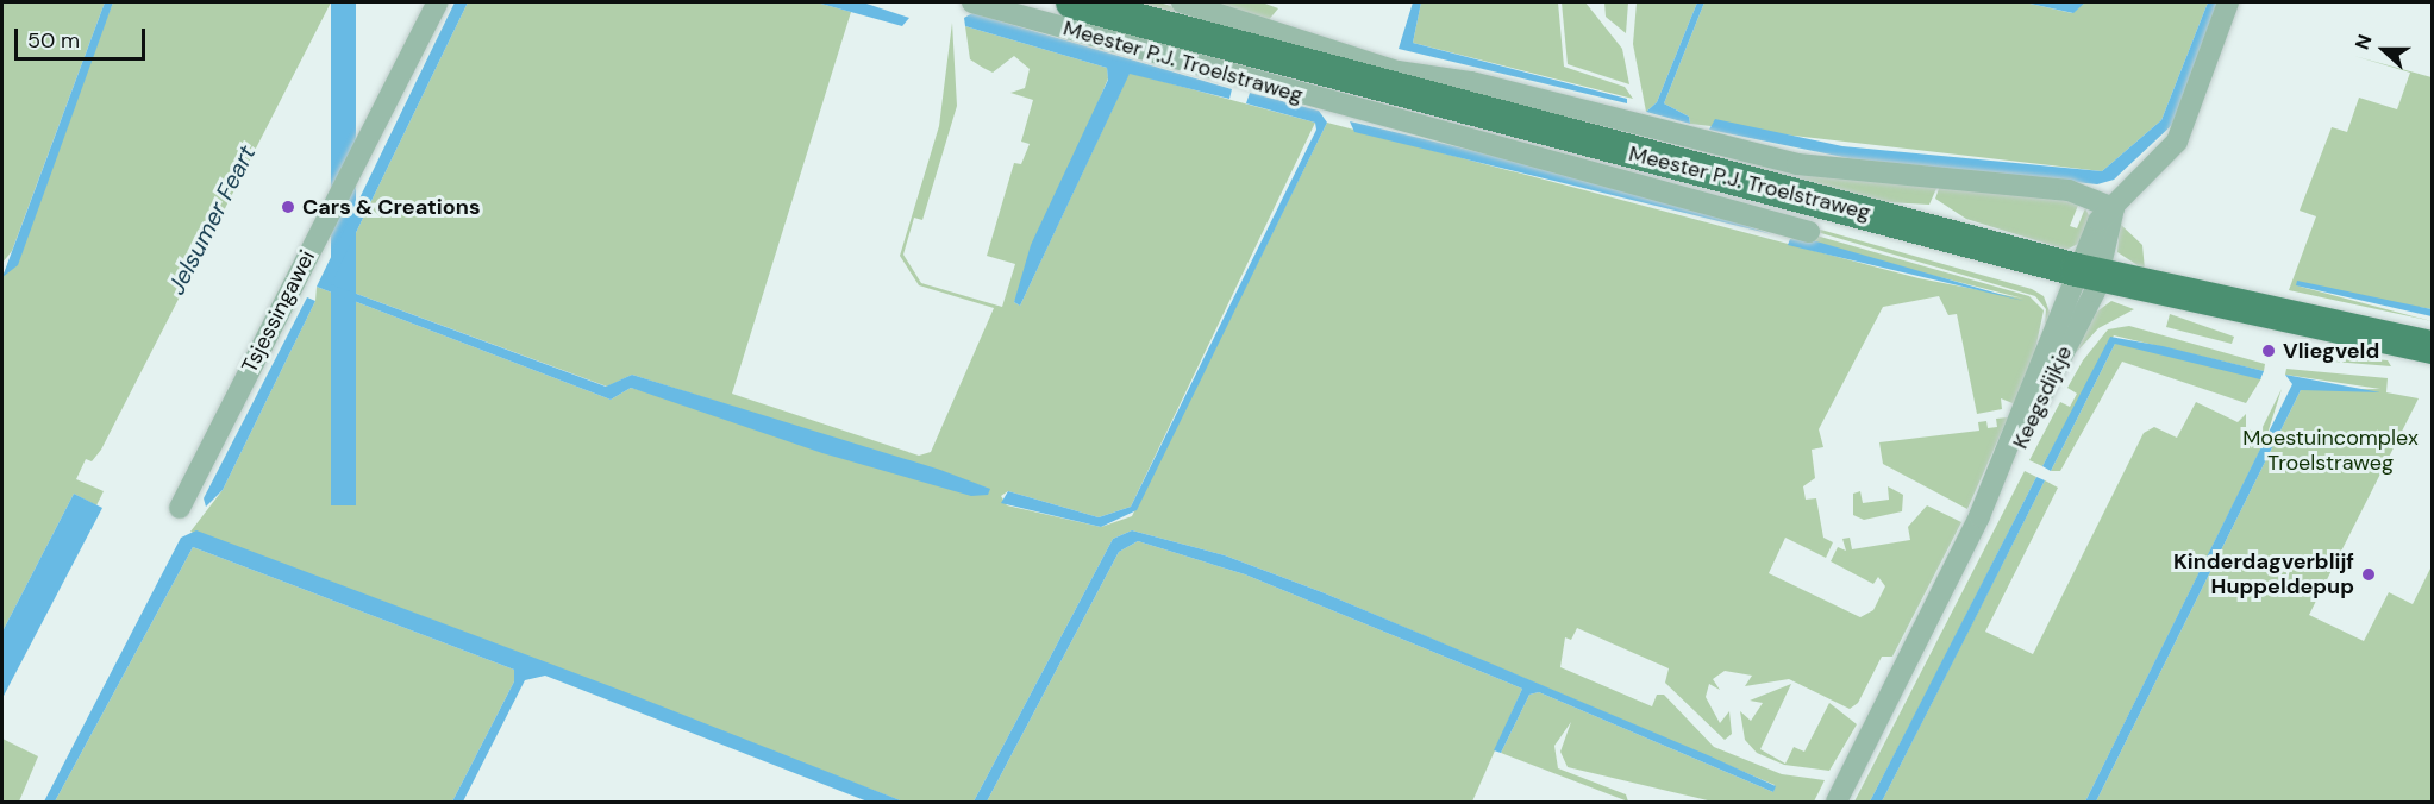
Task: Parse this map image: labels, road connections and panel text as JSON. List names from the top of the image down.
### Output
{
  "streets": {
    "main road": ["Meester P.J. Troelstraweg"],
    "street": ["Tsjessingawei", "Keegsdijkje"]
  },
  "crossings": [
    ["Meester P.J. Troelstraweg", "Keegsdijkje"]
  ],
  "water": ["Jelsumer Feart"],
  "parks": ["Moestuincomplex Troelstraweg"],
  "places": ["Cars & Creations", "Vliegveld", "Kinderdagverblijf Huppeldepup"],
  "scale_bar": "50 m",
  "north": "left"
}
